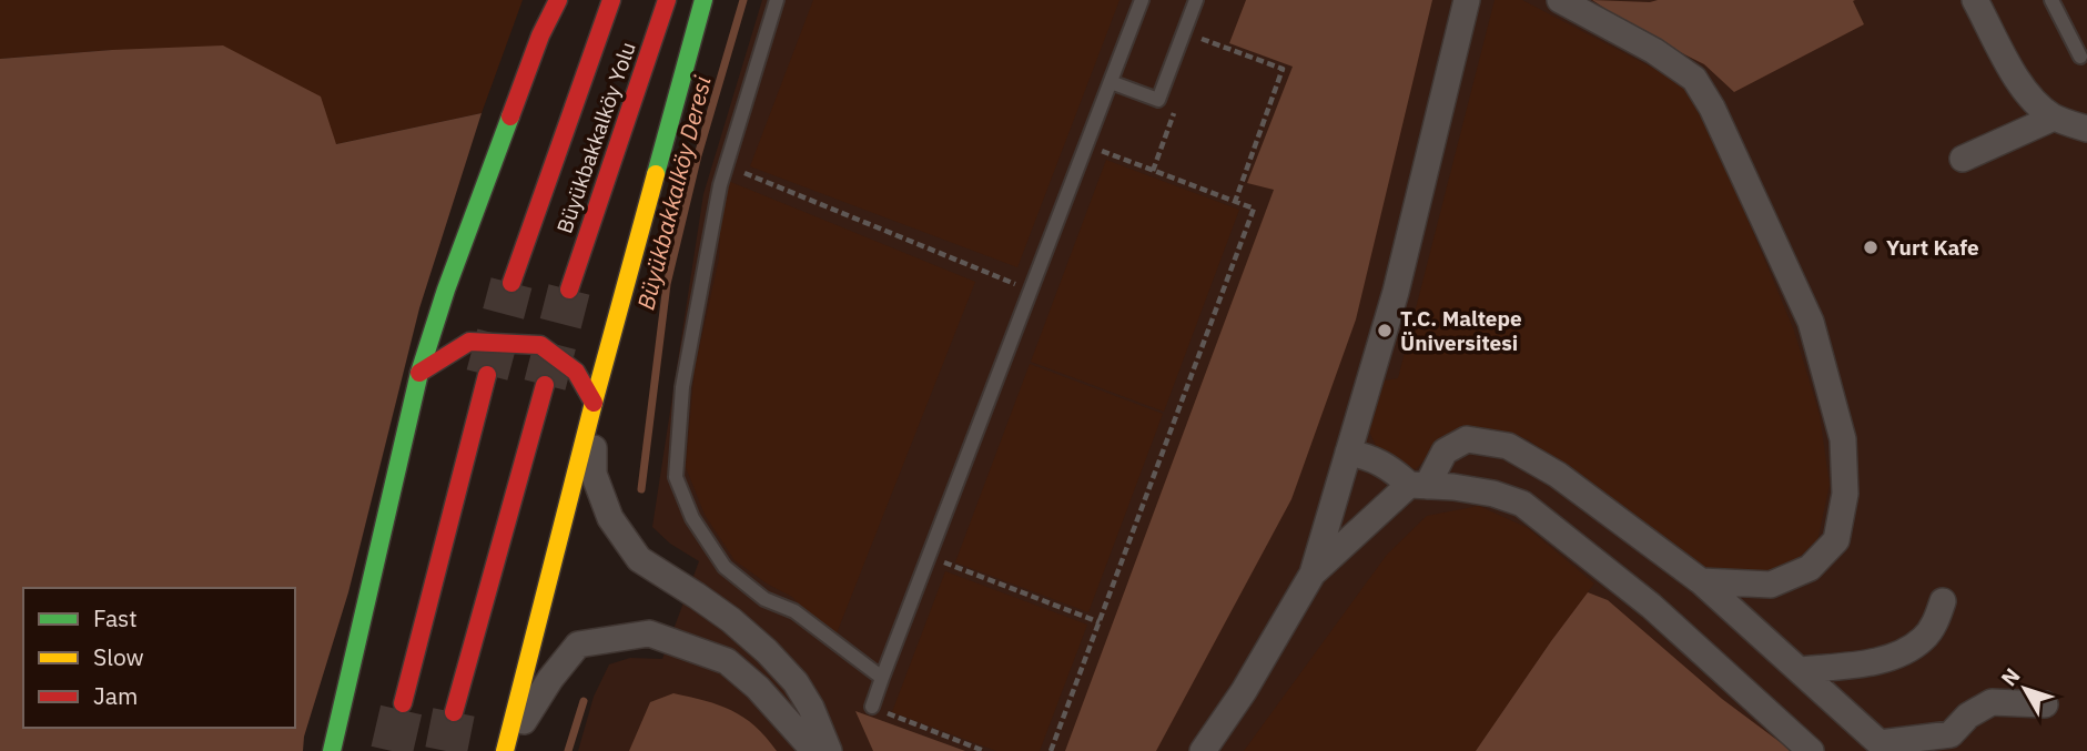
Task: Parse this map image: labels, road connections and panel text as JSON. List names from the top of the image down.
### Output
{
  "streets": {
    "highway": ["Büyükbakkalköy Yolu"]
  },
  "water": ["Büyükbakkalköy Deresi"],
  "places": ["Yurt Kafe", "T.C. Maltepe Üniversitesi"],
  "legend": ["Fast", "Slow", "Jam"],
  "north": "top left"
}
